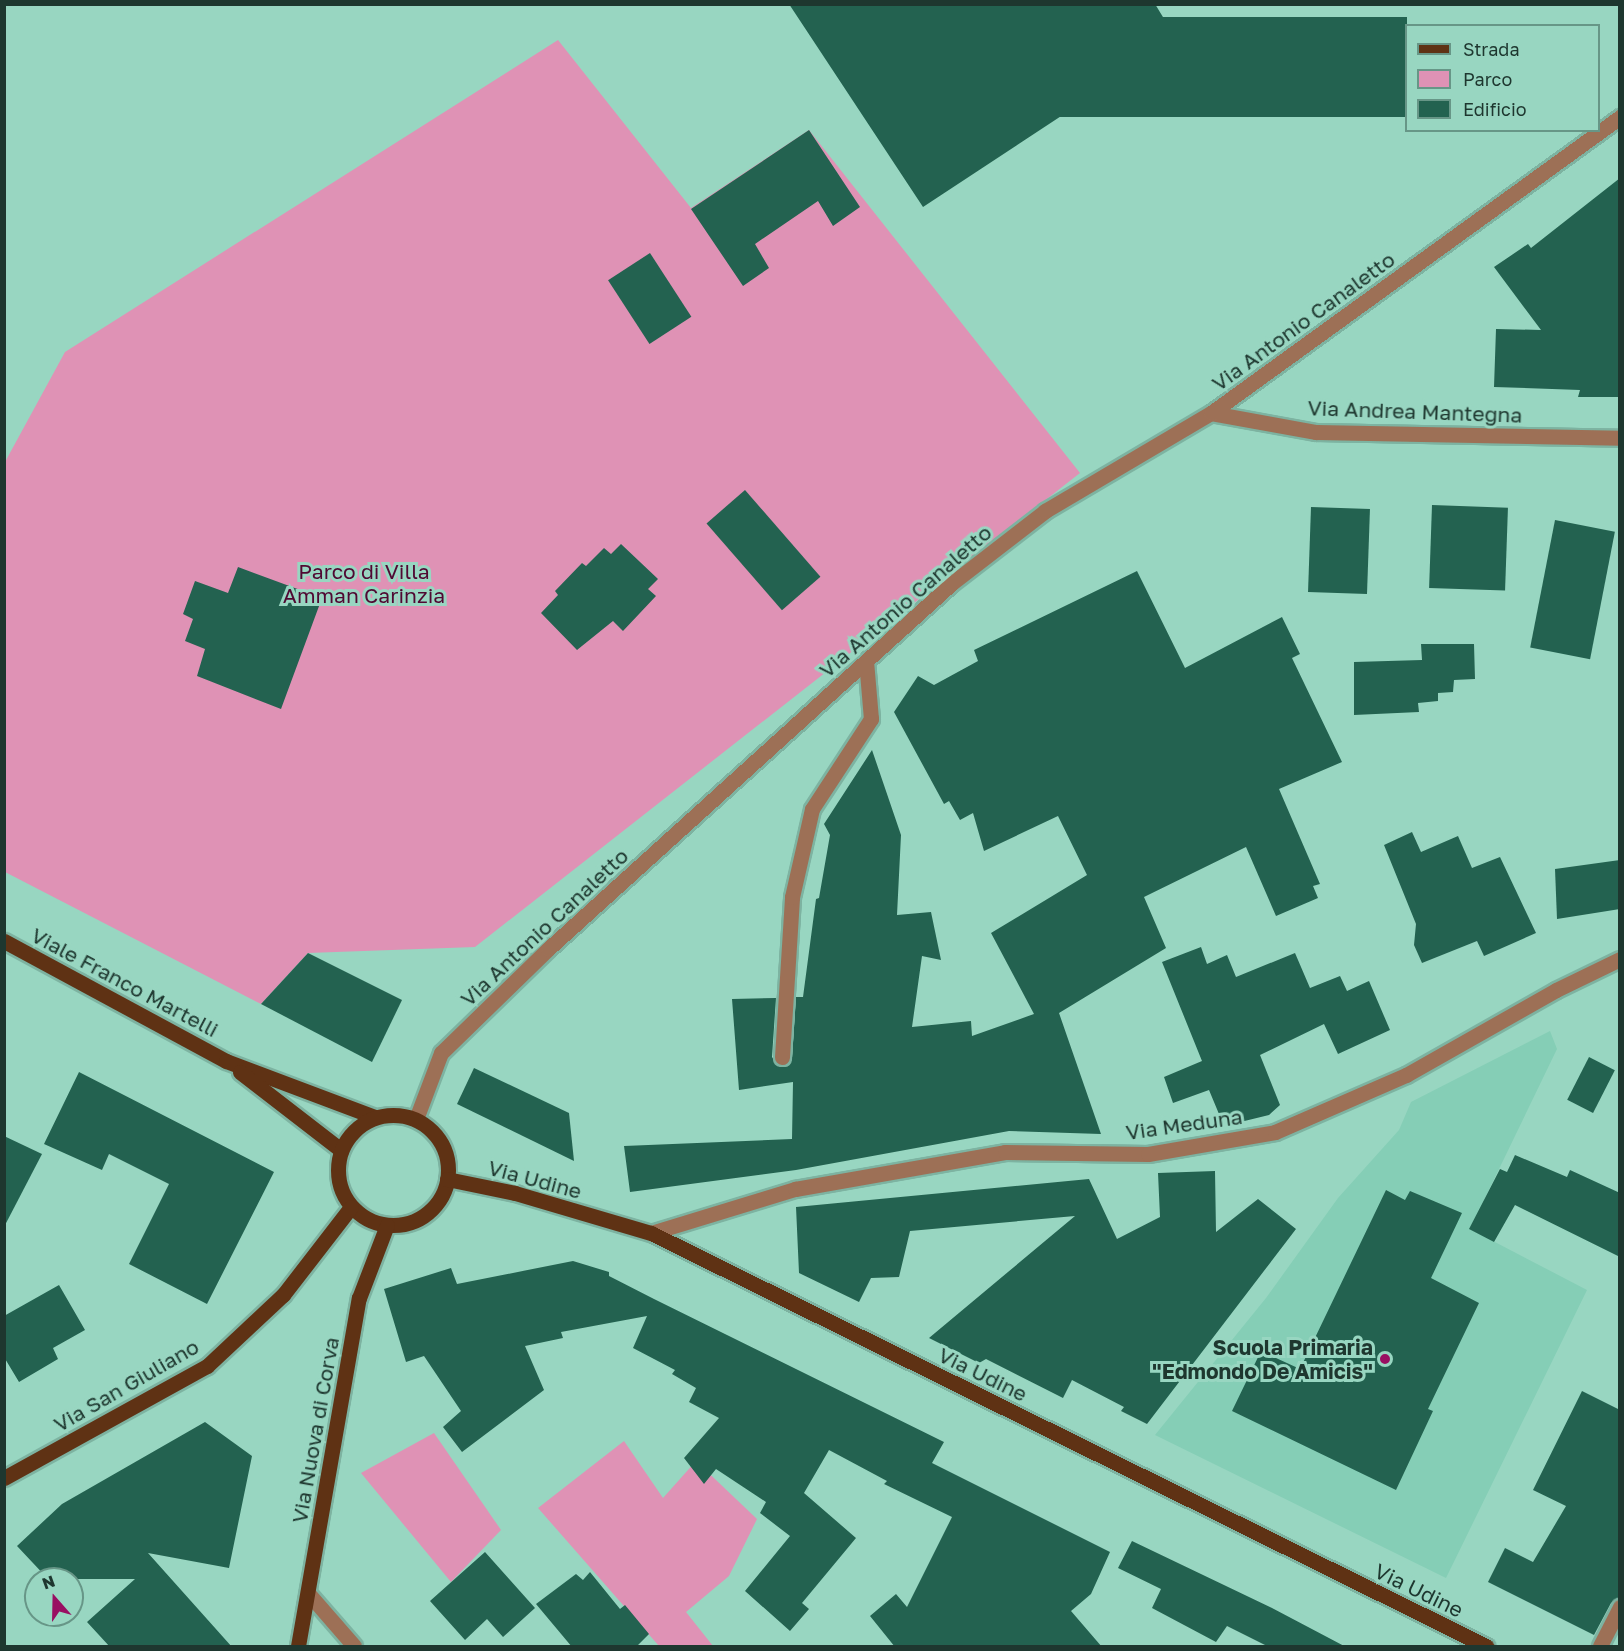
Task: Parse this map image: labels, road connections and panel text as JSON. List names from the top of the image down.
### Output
{
  "streets": {
    "main road": [
      "Viale Franco Martelli",
      "Via Udine",
      "Via San Giuliano",
      "Via Nuova di Corva"
    ],
    "street": ["Via Antonio Canaletto", "Via Andrea Mantegna", "Via Meduna"]
  },
  "crossings": [
    ["Via Antonio Canaletto", "Via Andrea Mantegna"],
    ["Via Antonio Canaletto", "Viale Franco Martelli"],
    ["Via Antonio Canaletto", "Via Udine"],
    ["Via Antonio Canaletto", "Via San Giuliano"],
    ["Via Antonio Canaletto", "Via Nuova di Corva"],
    ["Viale Franco Martelli", "Via Udine"],
    ["Viale Franco Martelli", "Via San Giuliano"],
    ["Viale Franco Martelli", "Via Nuova di Corva"],
    ["Via Meduna", "Via Udine"],
    ["Via Udine", "Via San Giuliano"],
    ["Via Udine", "Via Nuova di Corva"],
    ["Via San Giuliano", "Via Nuova di Corva"]
  ],
  "parks": ["Parco di Villa Amman Carinzia"],
  "places": ["Scuola Primaria \"Edmondo De Amicis\""],
  "legend": ["Strada", "Parco", "Edificio"],
  "north": "top"
}
